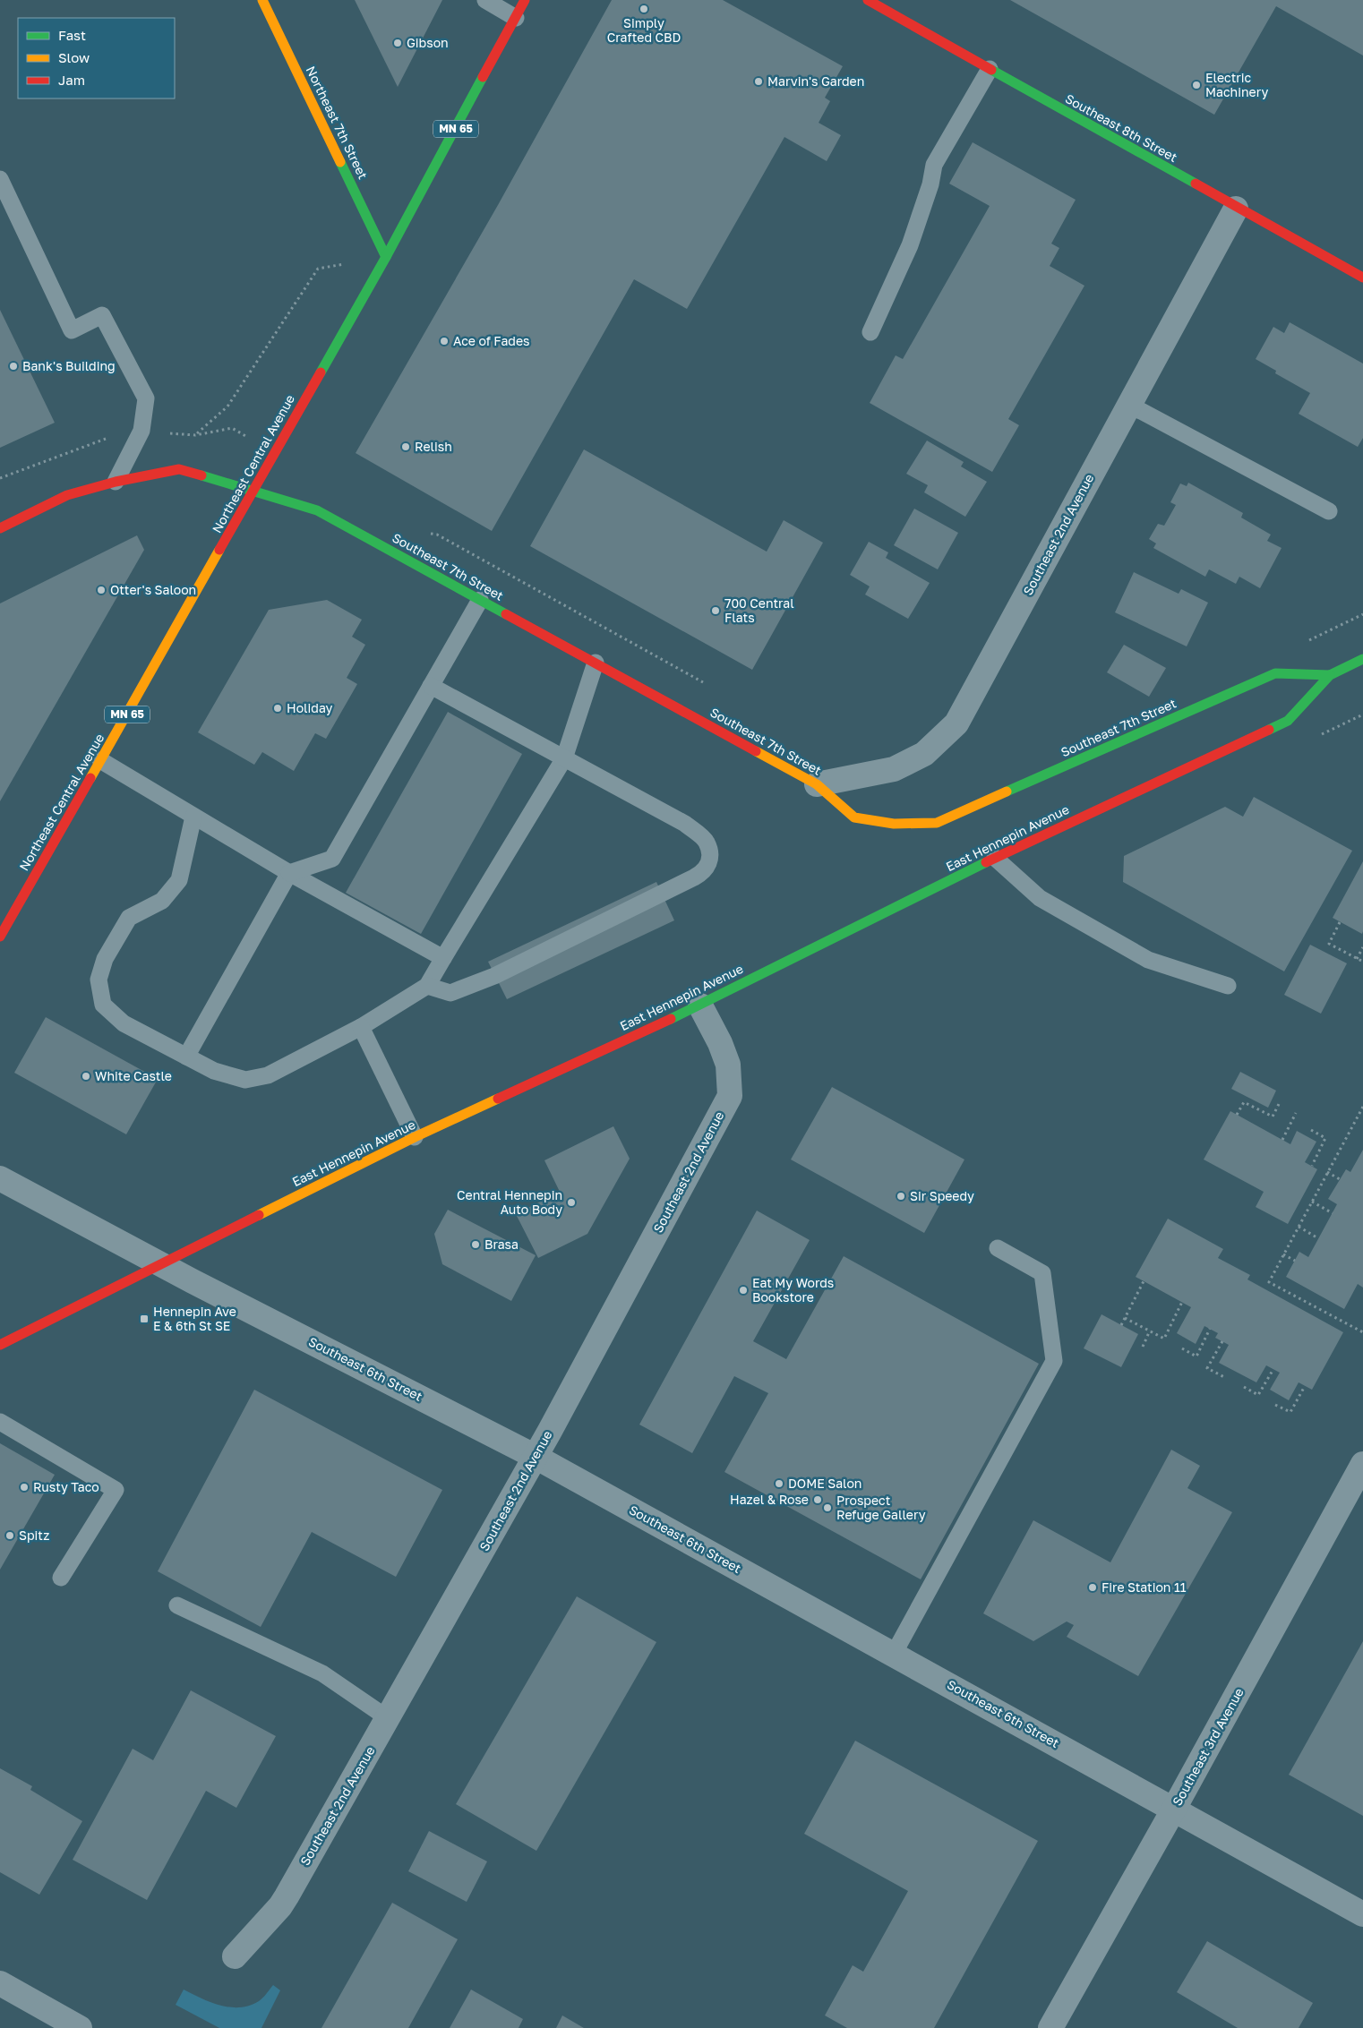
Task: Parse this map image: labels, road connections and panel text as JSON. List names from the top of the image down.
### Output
{
  "streets": {
    "main road": [
      "Northeast 7th Street",
      "Southeast 8th Street",
      "MN 65",
      "Northeast Central Avenue",
      "Southeast 7th Street",
      "East Hennepin Avenue"
    ],
    "street": ["Southeast 2nd Avenue", "Southeast 6th Street", "Southeast 3rd Avenue"]
  },
  "crossings": [
    ["Northeast 7th Street", "Northeast Central Avenue"],
    ["Southeast 8th Street", "Southeast 2nd Avenue"],
    ["Northeast Central Avenue", "Southeast 7th Street"],
    ["Southeast 2nd Avenue", "Southeast 7th Street"],
    ["Southeast 2nd Avenue", "East Hennepin Avenue"],
    ["Southeast 2nd Avenue", "Southeast 6th Street"],
    ["Southeast 7th Street", "East Hennepin Avenue"],
    ["East Hennepin Avenue", "Southeast 6th Street"],
    ["Southeast 6th Street", "Southeast 3rd Avenue"]
  ],
  "places": {
    "other": [
      "Simply Crafted CBD",
      "Gibson",
      "Marvin's Garden",
      "Electric Machinery",
      "Ace of Fades",
      "Bank's Building",
      "Relish",
      "Otter's Saloon",
      "700 Central Flats",
      "Holiday",
      "White Castle",
      "Sir Speedy",
      "Central Hennepin Auto Body",
      "Brasa",
      "Eat My Words Bookstore",
      "DOME Salon",
      "Rusty Taco",
      "Hazel & Rose",
      "Prospect Refuge Gallery",
      "Spitz",
      "Fire Station 11"
    ],
    "transit": ["Hennepin Ave E & 6th St SE"]
  },
  "legend": ["Fast", "Slow", "Jam"]
}
